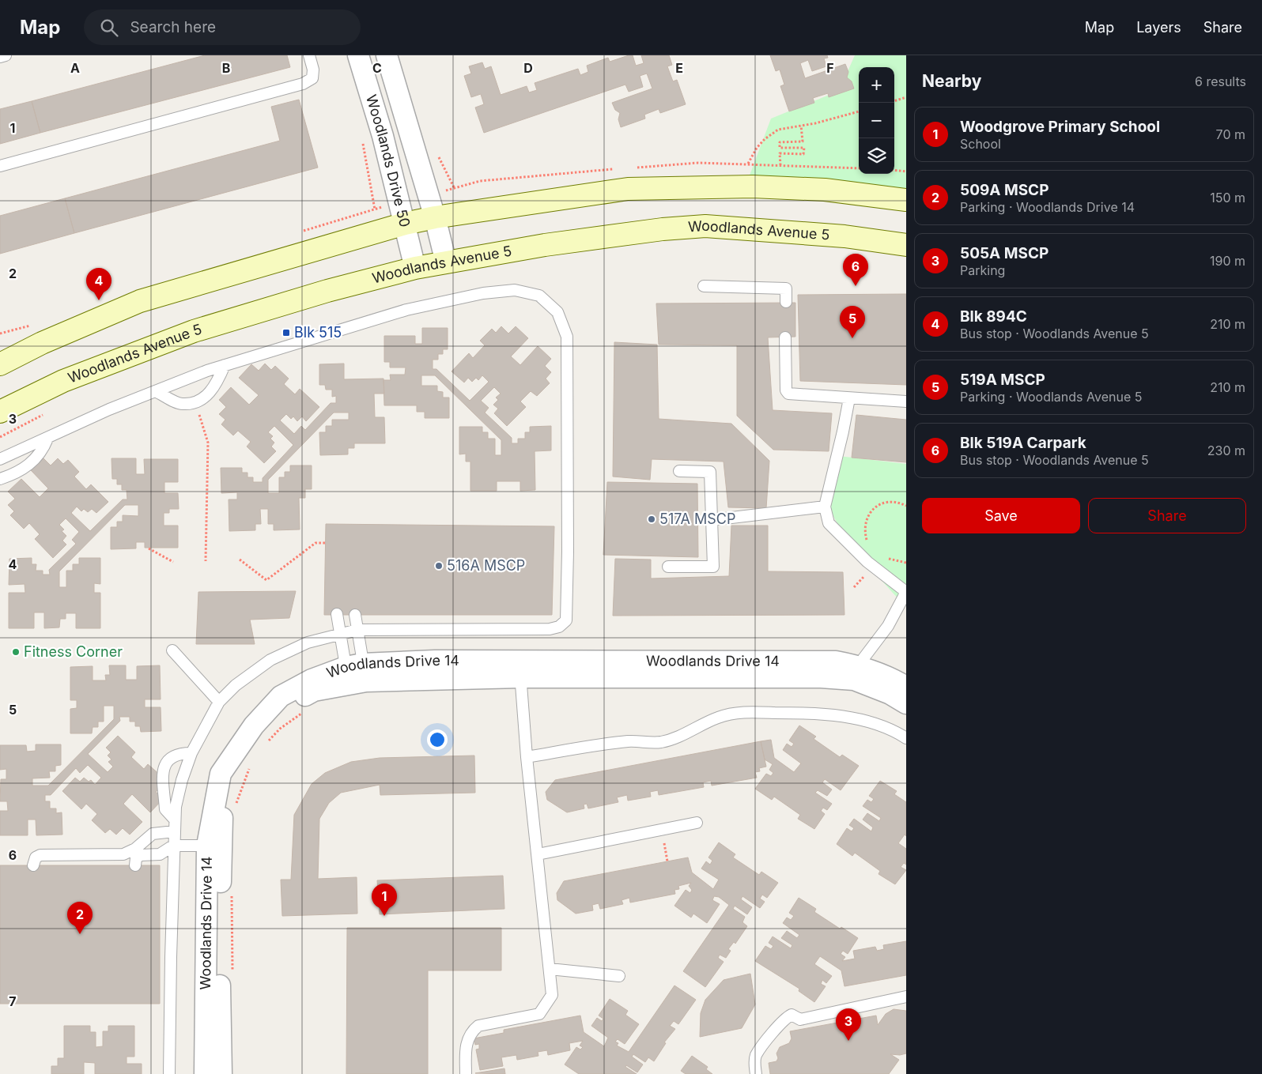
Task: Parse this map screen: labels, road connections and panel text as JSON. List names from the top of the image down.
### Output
{
  "streets": {
    "main road": ["Woodlands Avenue 5"],
    "street": ["Woodlands Drive 50", "Woodlands Drive 14"]
  },
  "crossings": [
    ["Woodlands Drive 50", "Woodlands Avenue 5"]
  ],
  "places": {
    "transit": ["Blk 515"],
    "other": ["517A MSCP", "516A MSCP", "Fitness Corner"]
  },
  "page": {
    "header": "Map",
    "search": "Search here",
    "nav": ["Map", "Layers", "Share"],
    "heading": ["Nearby", "6 results"],
    "map_buttons": ["+", "−"],
    "list": [
      {
        "mark": "1",
        "name": "Woodgrove Primary School",
        "note": "School",
        "value": "70 m"
      },
      {
        "mark": "2",
        "name": "509A MSCP",
        "note": "Parking · Woodlands Drive 14",
        "value": "150 m"
      },
      {
        "mark": "3",
        "name": "505A MSCP",
        "note": "Parking",
        "value": "190 m"
      },
      {
        "mark": "4",
        "name": "Blk 894C",
        "note": "Bus stop · Woodlands Avenue 5",
        "value": "210 m"
      },
      {
        "mark": "5",
        "name": "519A MSCP",
        "note": "Parking · Woodlands Avenue 5",
        "value": "210 m"
      },
      {
        "mark": "6",
        "name": "Blk 519A Carpark",
        "note": "Bus stop · Woodlands Avenue 5",
        "value": "230 m"
      }
    ],
    "pins": [
      "6",
      "4",
      "5",
      "1",
      "2",
      "3"
    ],
    "buttons": ["Save", "Share"]
  },
  "grid": {
    "columns": [
      "A",
      "B",
      "C",
      "D",
      "E",
      "F"
    ],
    "rows": [
      "1",
      "2",
      "3",
      "4",
      "5",
      "6",
      "7"
    ]
  }
}
